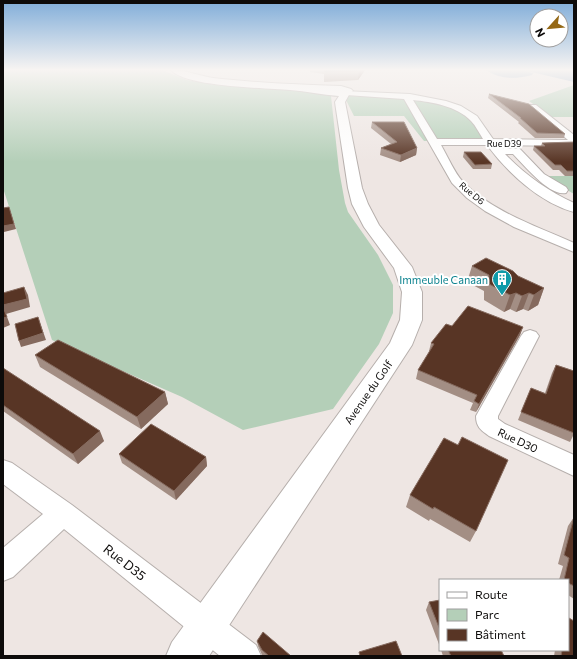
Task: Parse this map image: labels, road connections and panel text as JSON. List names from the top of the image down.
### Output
{
  "streets": {
    "main road": ["Avenue du Golf"],
    "street": [
      "Rue D39",
      "Rue D6",
      "Rue D30",
      "Rue D35"
    ]
  },
  "crossings": [
    ["Rue D39", "Rue D6"],
    ["Avenue du Golf", "Rue D35"]
  ],
  "places": {
    "building": ["Immeuble Canaan"]
  },
  "legend": ["Route", "Parc", "Bâtiment"],
  "north": "bottom left"
}
